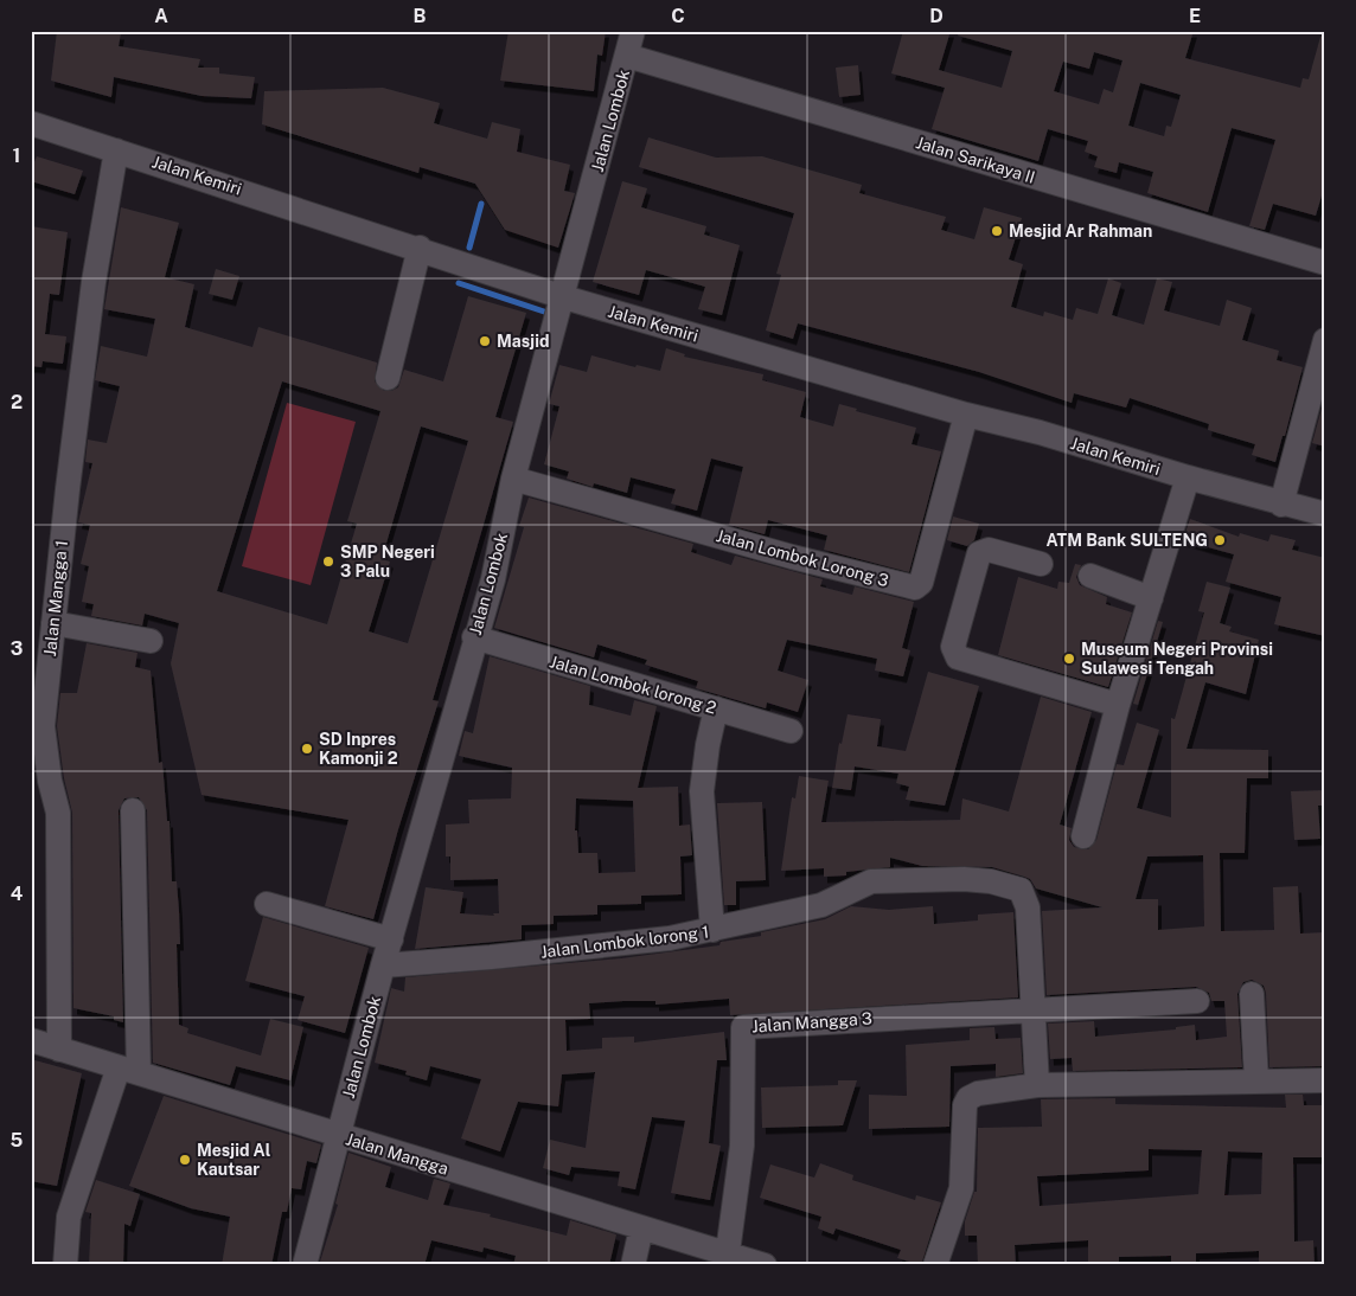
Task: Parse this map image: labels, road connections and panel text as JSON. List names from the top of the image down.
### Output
{
  "streets": {
    "street": [
      "Jalan Lombok",
      "Jalan Sarikaya II",
      "Jalan Kemiri",
      "Jalan Lombok Lorong 3",
      "Jalan Mangga 1",
      "Jalan Lombok lorong 2",
      "Jalan Lombok lorong 1",
      "Jalan Mangga 3",
      "Jalan Mangga"
    ]
  },
  "crossings": [
    ["Jalan Lombok", "Jalan Sarikaya II"],
    ["Jalan Lombok", "Jalan Kemiri"],
    ["Jalan Lombok", "Jalan Lombok Lorong 3"],
    ["Jalan Lombok", "Jalan Lombok lorong 2"],
    ["Jalan Lombok", "Jalan Lombok lorong 1"],
    ["Jalan Lombok", "Jalan Mangga"],
    ["Jalan Kemiri", "Jalan Lombok Lorong 3"],
    ["Jalan Kemiri", "Jalan Mangga 1"],
    ["Jalan Mangga 1", "Jalan Mangga"],
    ["Jalan Lombok lorong 1", "Jalan Mangga 3"],
    ["Jalan Mangga 3", "Jalan Mangga"]
  ],
  "places": [
    "Mesjid Ar Rahman",
    "Masjid",
    "ATM Bank SULTENG",
    "SMP Negeri 3 Palu",
    "Museum Negeri Provinsi Sulawesi Tengah",
    "SD Inpres Kamonji 2",
    "Mesjid Al Kautsar"
  ],
  "grid": {
    "columns": [
      "A",
      "B",
      "C",
      "D",
      "E"
    ],
    "rows": [
      "1",
      "2",
      "3",
      "4",
      "5"
    ]
  }
}
